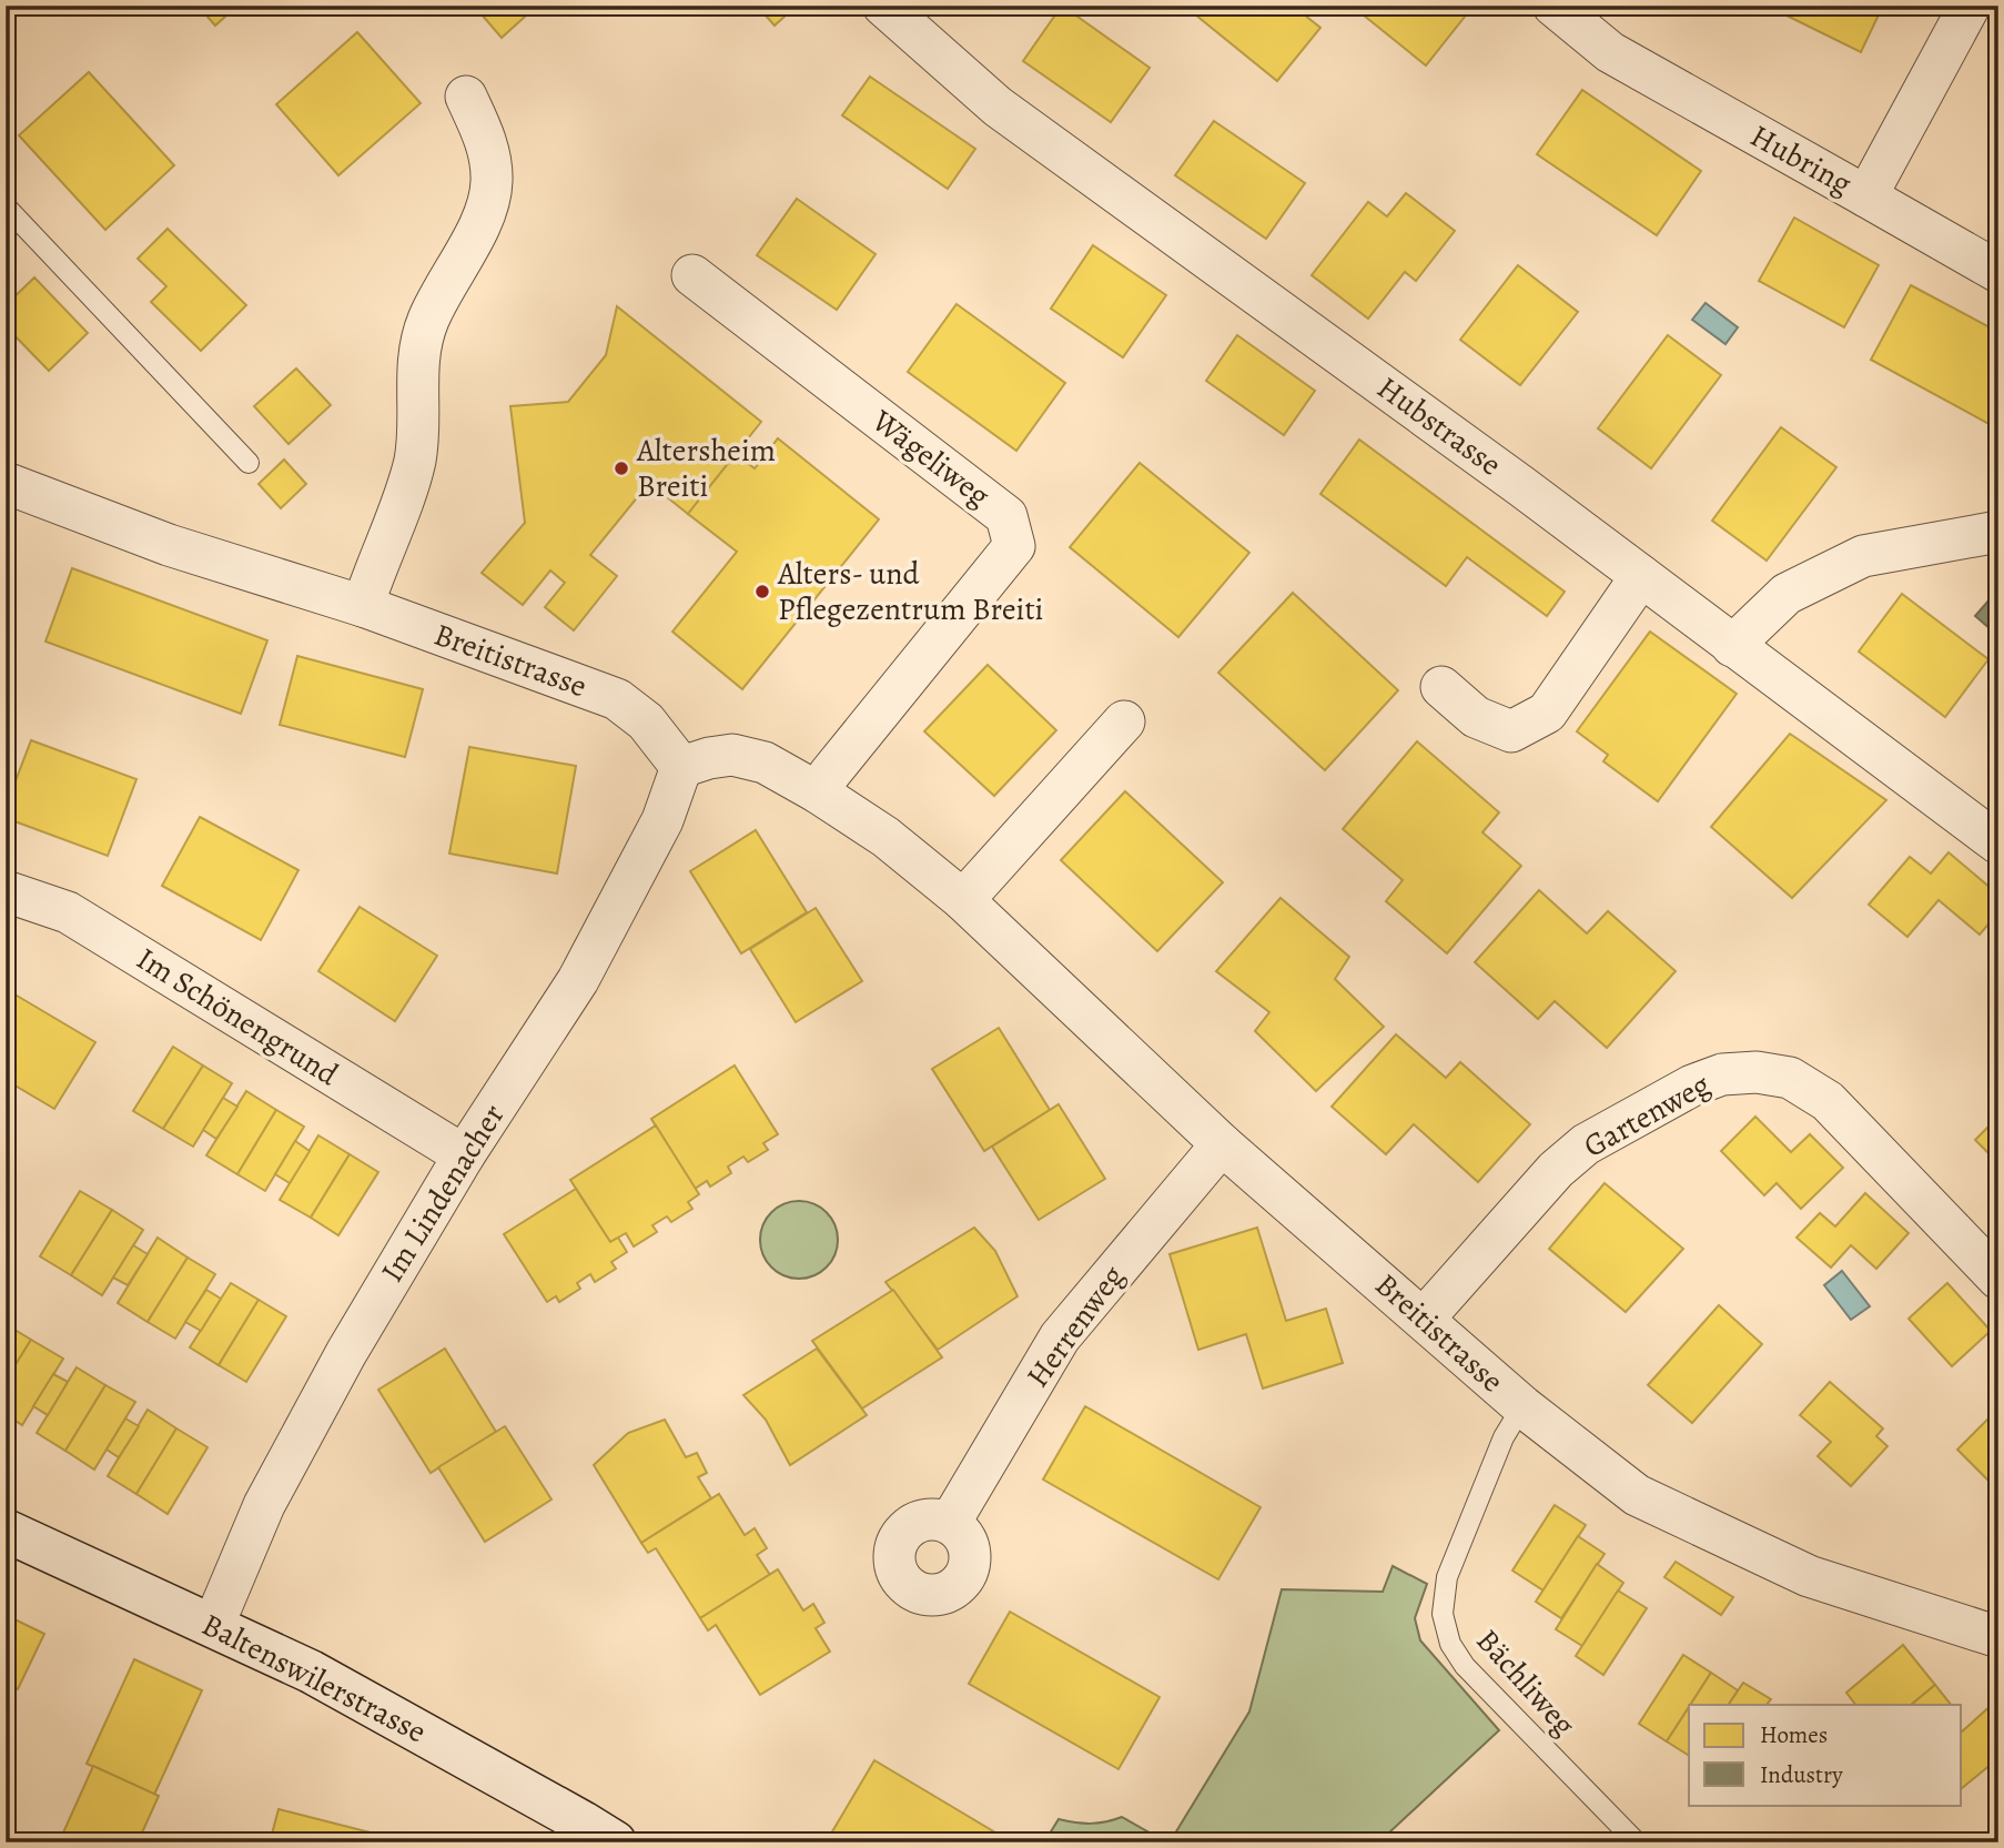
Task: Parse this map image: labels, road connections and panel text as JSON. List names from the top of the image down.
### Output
{
  "streets": {
    "main road": ["Baltenswilerstrasse"],
    "street": [
      "Hubring",
      "Hubstrasse",
      "Wägeliweg",
      "Breitistrasse",
      "Im Schönengrund",
      "Gartenweg",
      "Im Lindenacher",
      "Herrenweg"
    ],
    "lane": ["Bächliweg"]
  },
  "crossings": [
    ["Wägeliweg", "Breitistrasse"],
    ["Breitistrasse", "Gartenweg"],
    ["Breitistrasse", "Im Lindenacher"],
    ["Breitistrasse", "Herrenweg"],
    ["Breitistrasse", "Bächliweg"],
    ["Im Schönengrund", "Im Lindenacher"],
    ["Im Lindenacher", "Baltenswilerstrasse"]
  ],
  "places": ["Altersheim Breiti", "Alters- und Pflegezentrum Breiti"],
  "legend": ["Homes", "Industry"]
}
